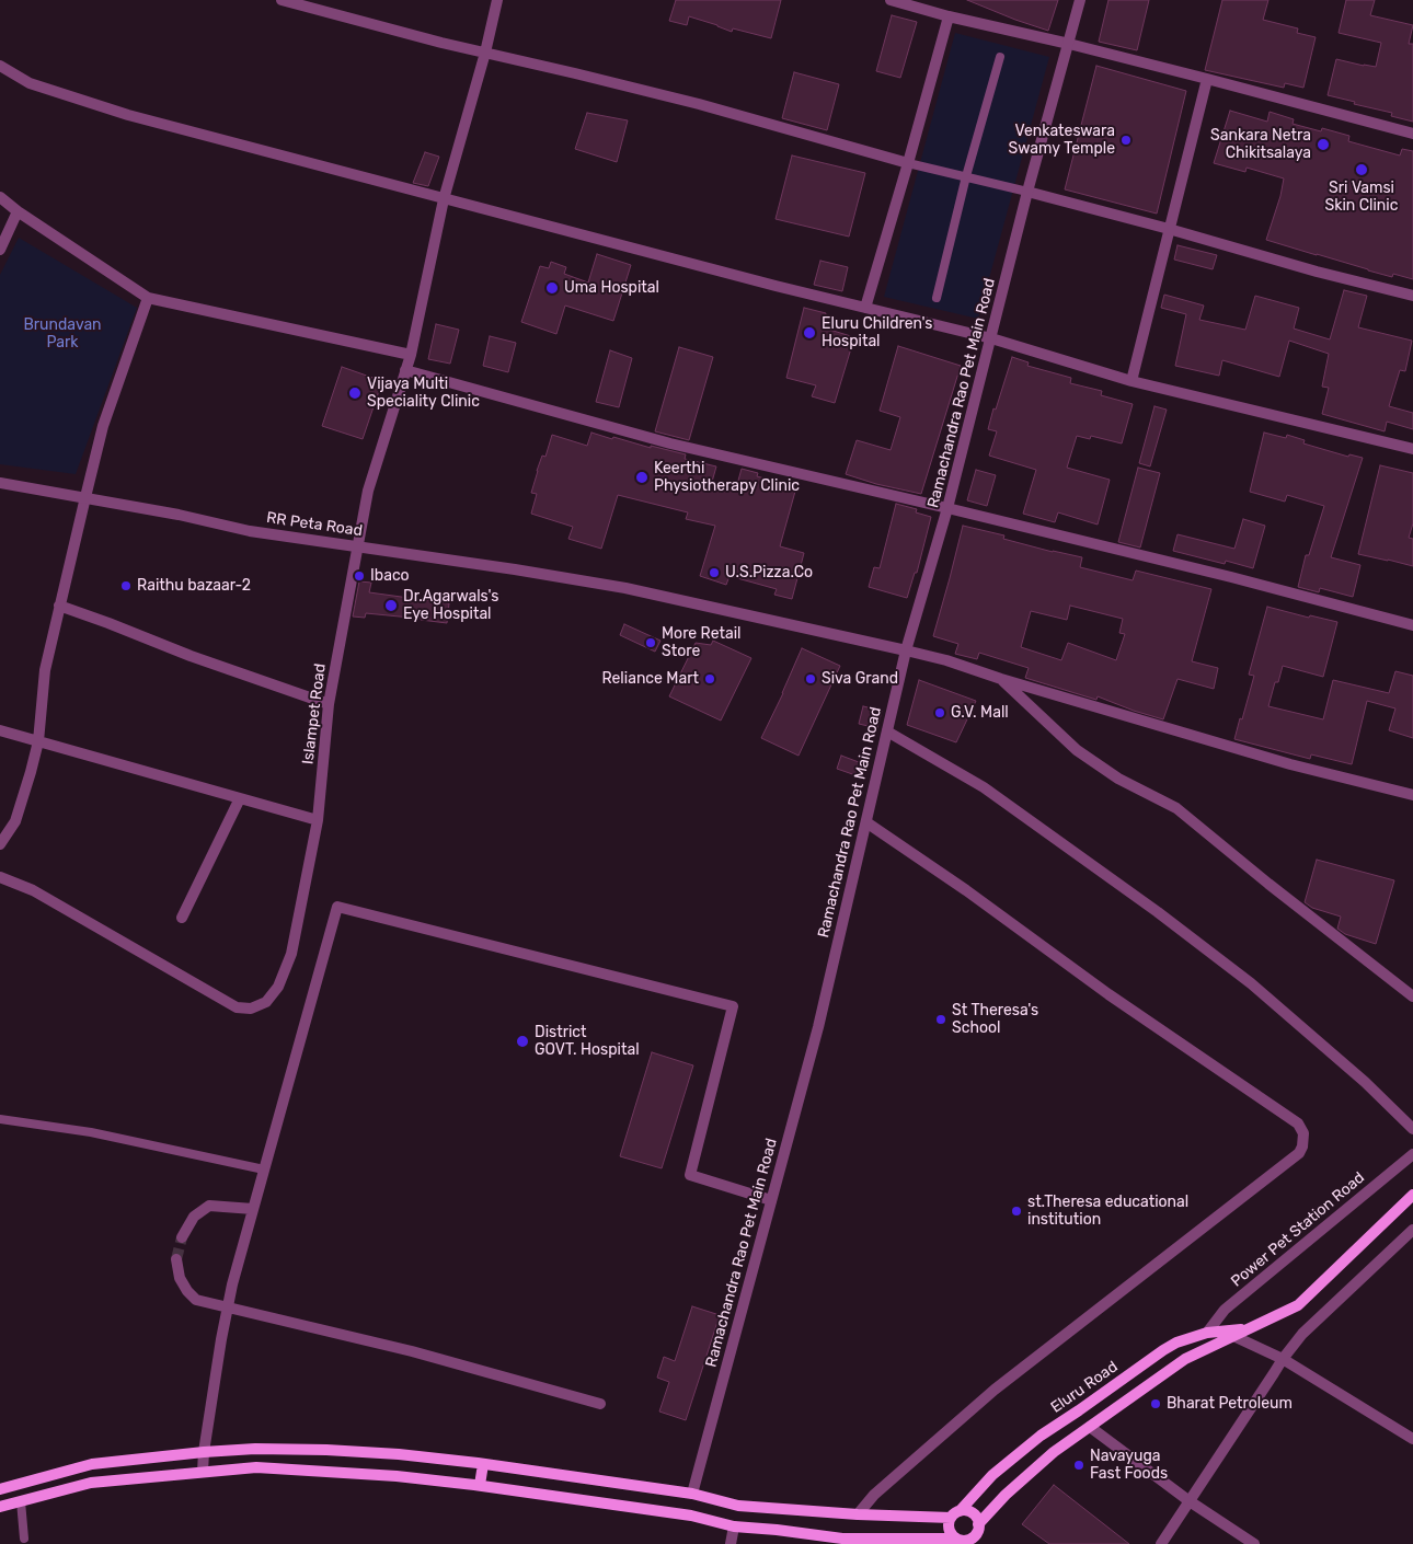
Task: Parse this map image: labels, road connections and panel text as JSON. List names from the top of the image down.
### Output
{
  "streets": {
    "main road": ["Eluru Road"],
    "street": [
      "Ramachandra Rao Pet Main Road",
      "RR Peta Road",
      "Islampet Road",
      "Power Pet Station Road"
    ]
  },
  "crossings": [
    ["Ramachandra Rao Pet Main Road", "RR Peta Road"],
    ["RR Peta Road", "Islampet Road"],
    ["Power Pet Station Road", "Eluru Road"]
  ],
  "parks": ["Brundavan Park"],
  "places": [
    "Venkateswara Swamy Temple",
    "Sankara Netra Chikitsalaya",
    "Sri Vamsi Skin Clinic",
    "Uma Hospital",
    "Eluru Children's Hospital",
    "Vijaya Multi Speciality Clinic",
    "Keerthi Physiotherapy Clinic",
    "U.S.Pizza.Co",
    "Ibaco",
    "Raithu bazaar-2",
    "Dr.Agarwals's Eye Hospital",
    "More Retail Store",
    "Reliance Mart",
    "Siva Grand",
    "G.V. Mall",
    "St Theresa's School",
    "District GOVT. Hospital",
    "st.Theresa educational institution",
    "Bharat Petroleum",
    "Navayuga Fast Foods"
  ]
}
